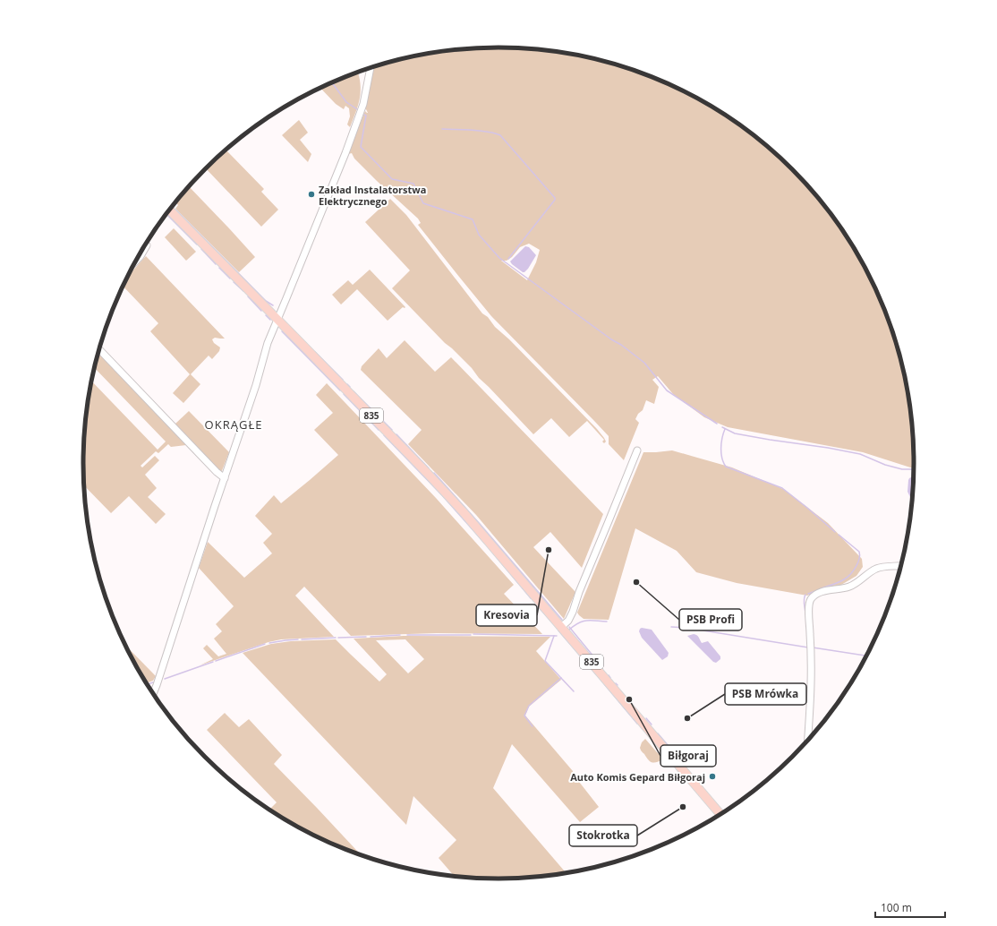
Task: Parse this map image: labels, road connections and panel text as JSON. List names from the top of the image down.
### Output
{
  "streets": {
    "main road": ["835"]
  },
  "districts": ["OKRĄGŁE"],
  "places": [
    "Zakład Instalatorstwa Elektrycznego",
    "Kresovia",
    "PSB Profi",
    "Biłgoraj",
    "PSB Mrówka",
    "Auto Komis Gepard Biłgoraj",
    "Stokrotka"
  ],
  "scale_bar": "100 m"
}
